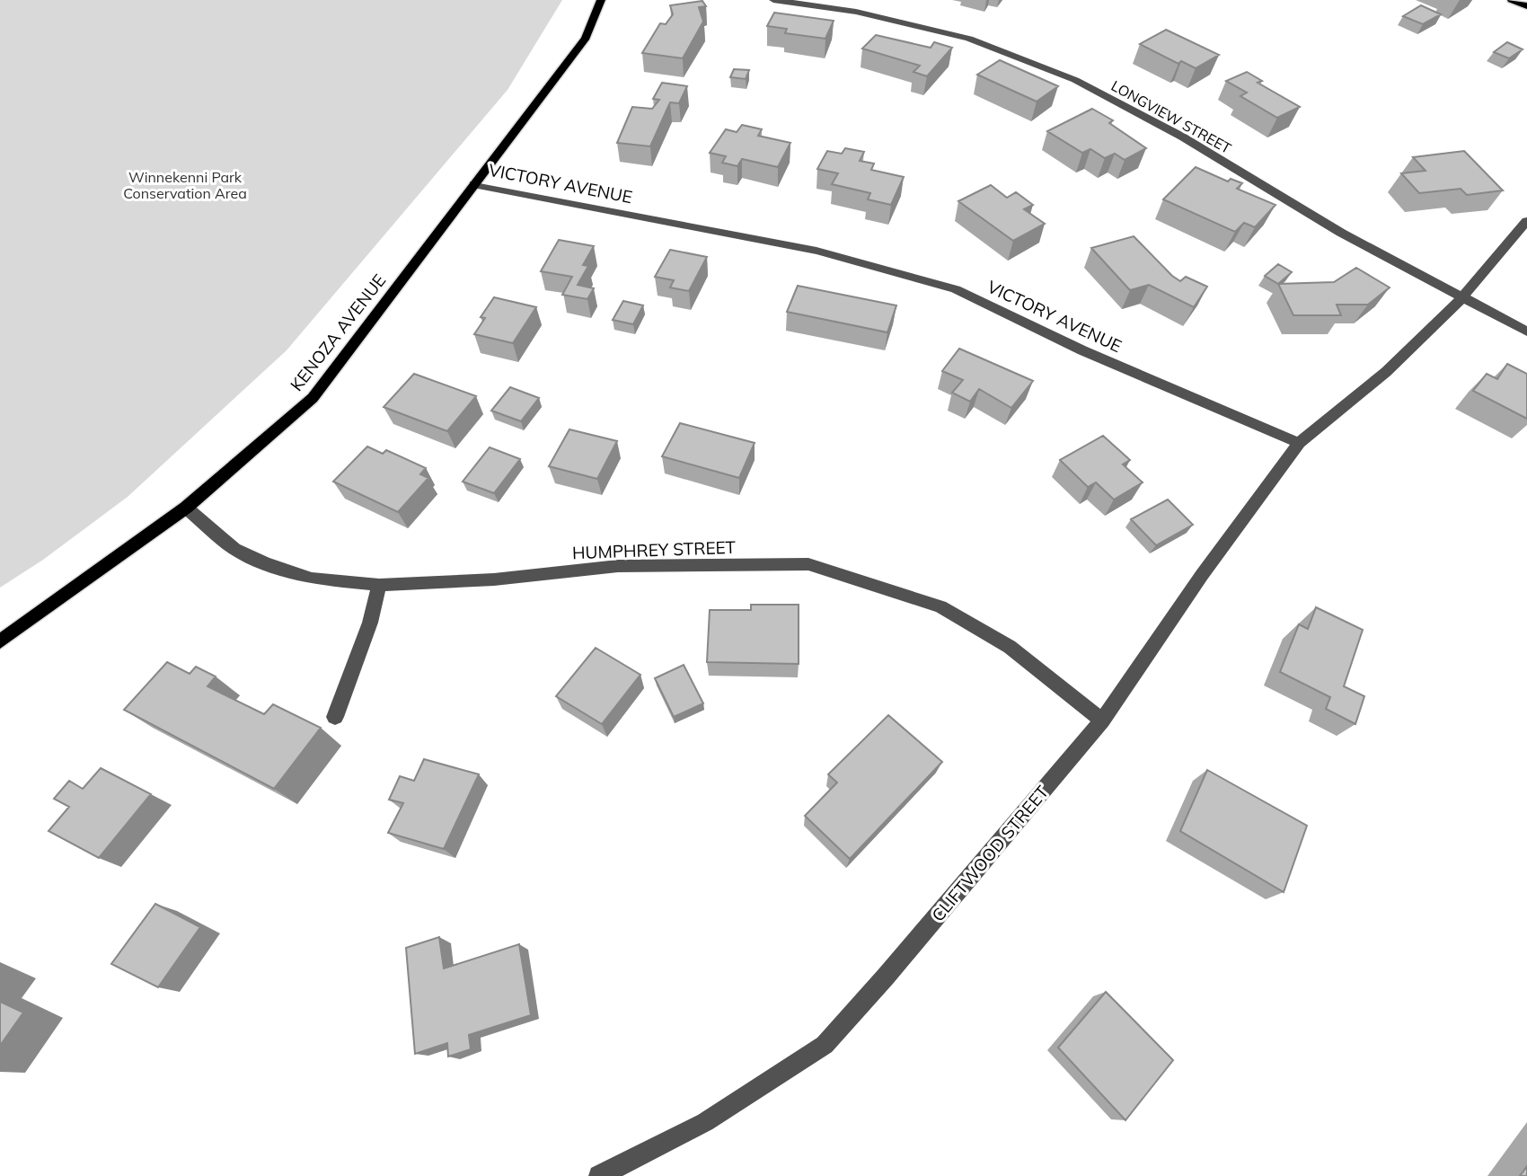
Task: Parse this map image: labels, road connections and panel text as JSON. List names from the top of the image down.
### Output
{
  "streets": {
    "main road": ["KENOZA AVENUE"],
    "street": [
      "LONGVIEW STREET",
      "VICTORY AVENUE",
      "HUMPHREY STREET",
      "CLIFTWOOD STREET"
    ]
  },
  "crossings": [
    ["VICTORY AVENUE", "KENOZA AVENUE"],
    ["VICTORY AVENUE", "CLIFTWOOD STREET"],
    ["KENOZA AVENUE", "HUMPHREY STREET"],
    ["HUMPHREY STREET", "CLIFTWOOD STREET"]
  ],
  "parks": ["Winnekenni Park Conservation Area"]
}
